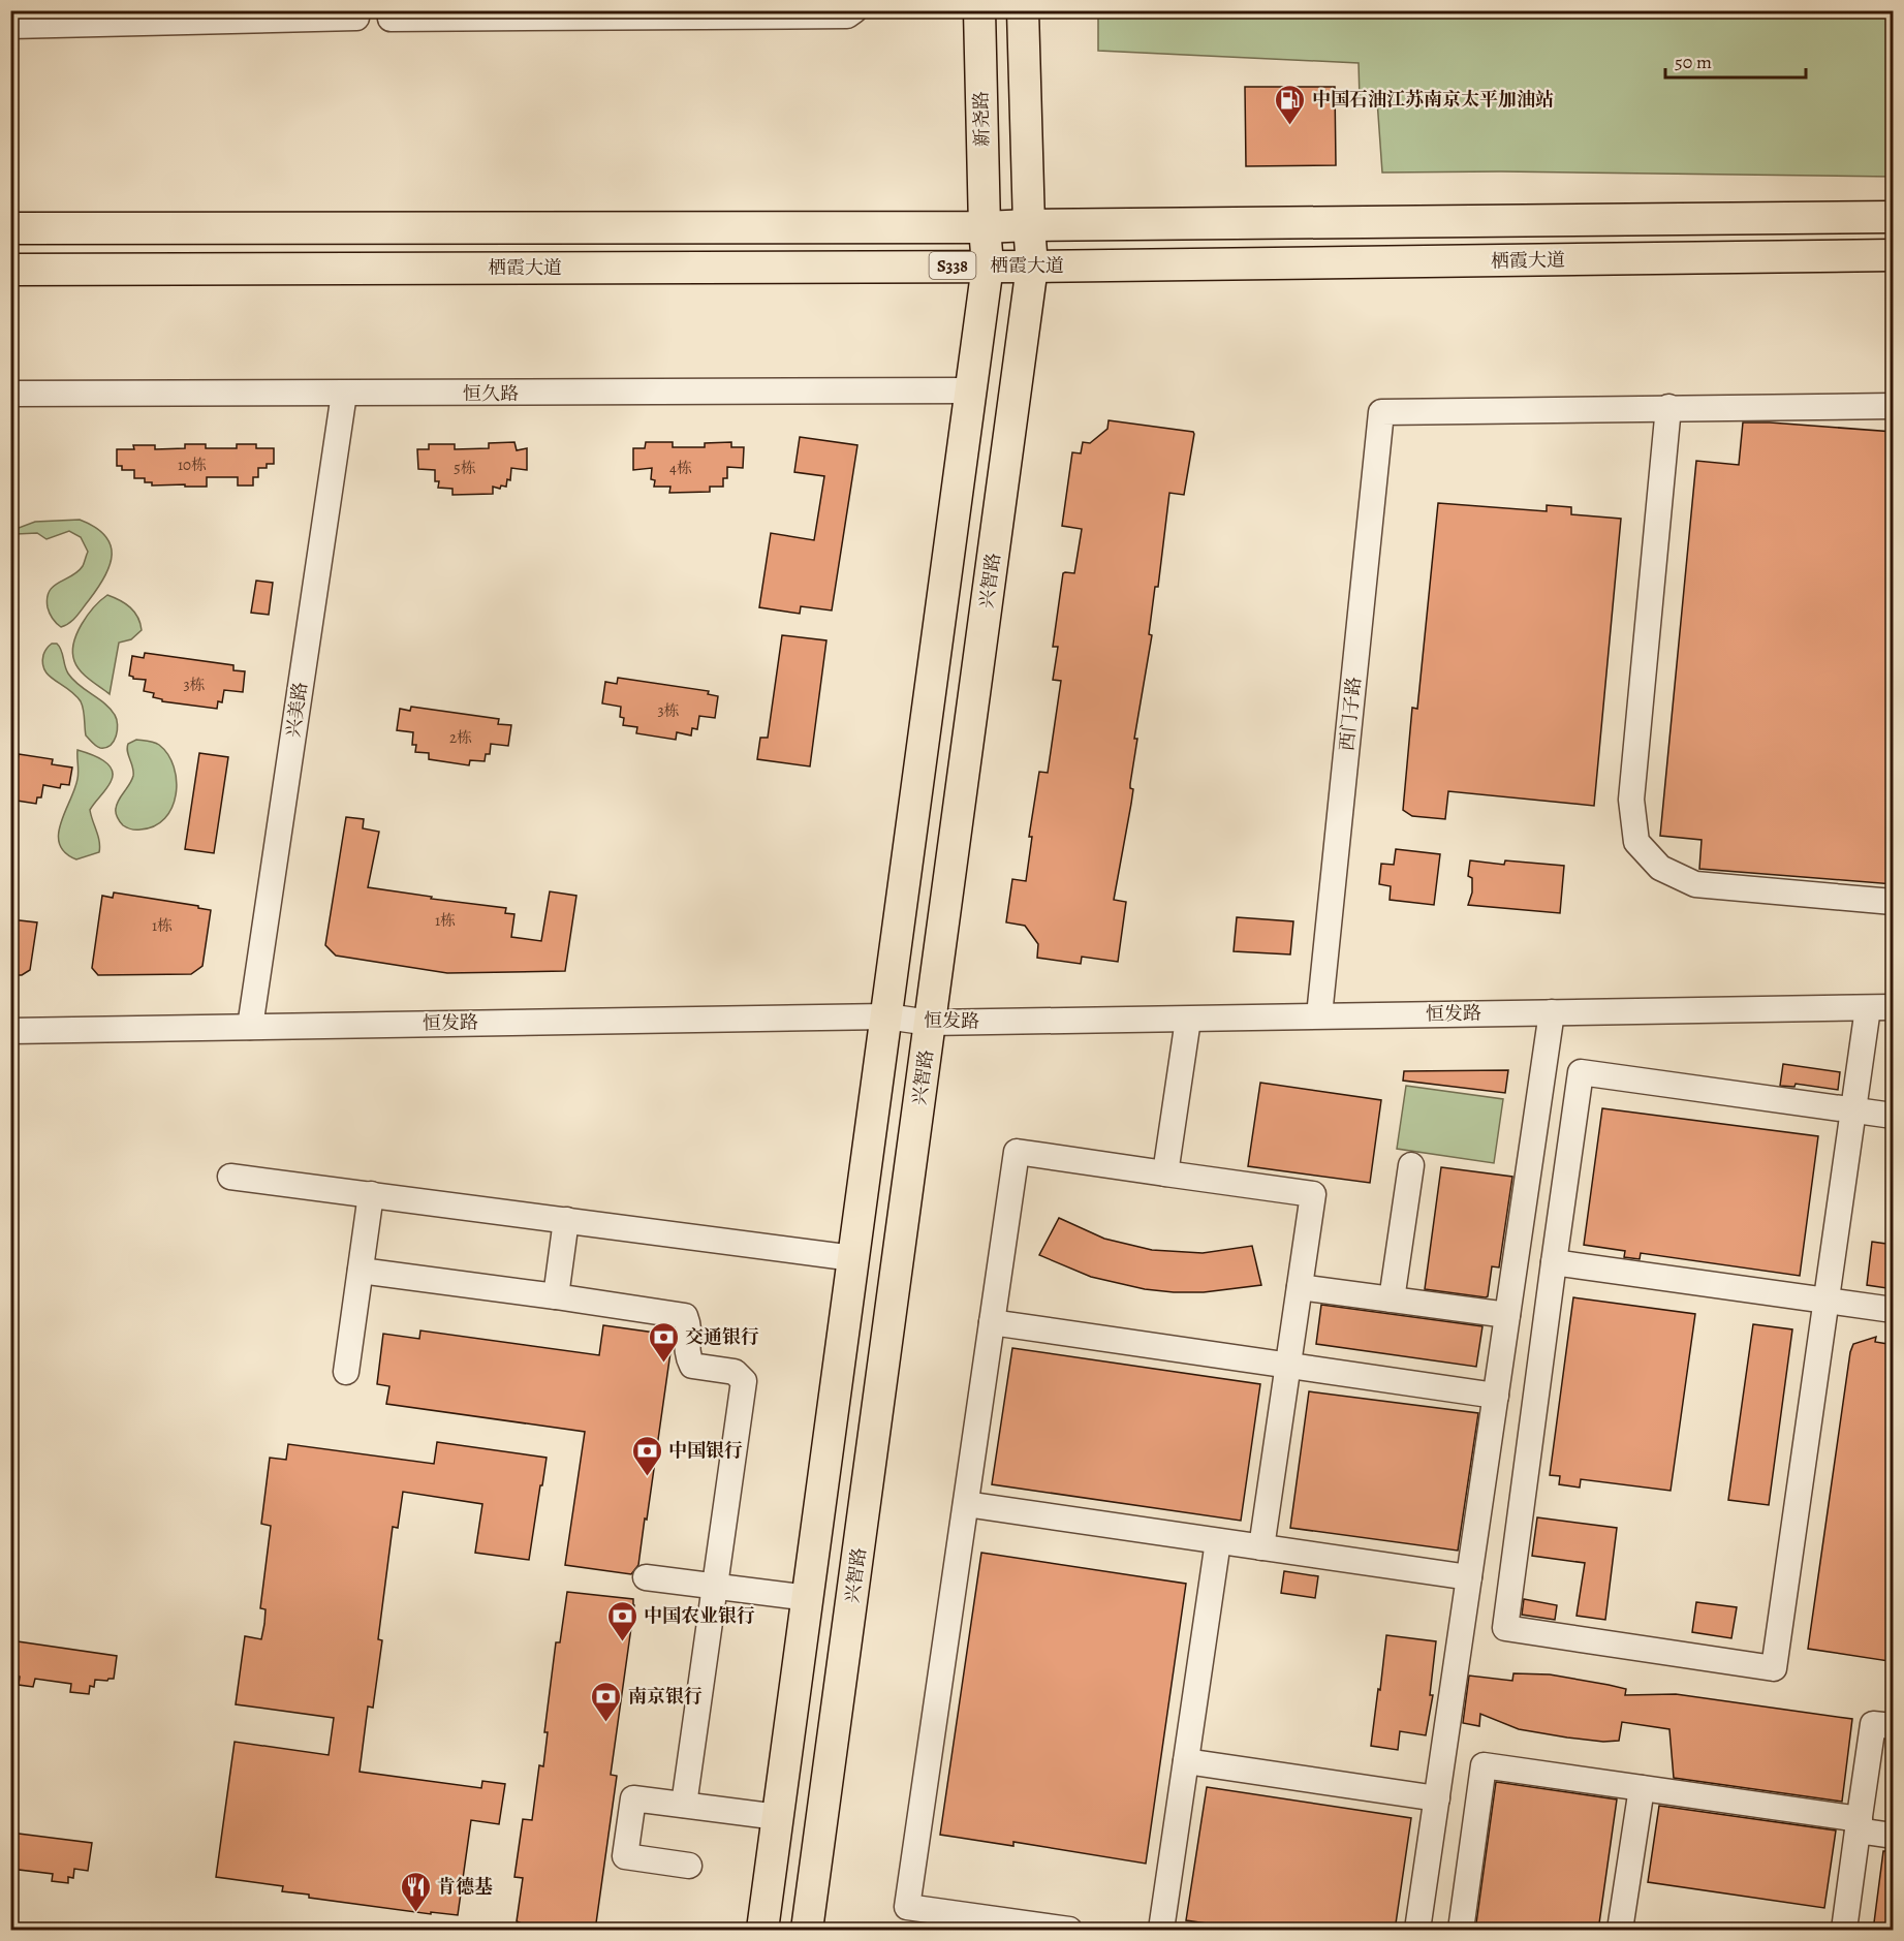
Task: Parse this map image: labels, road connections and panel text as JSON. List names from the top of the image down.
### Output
{
  "streets": {
    "main road": [
      "新尧路",
      "栖霞大道",
      "S338",
      "兴智路"
    ],
    "street": [
      "恒久路",
      "兴美路",
      "西门子路",
      "恒发路"
    ]
  },
  "crossings": [
    ["新尧路", "栖霞大道"],
    ["栖霞大道", "兴智路"],
    ["恒久路", "兴美路"],
    ["兴智路", "恒发路"],
    ["兴美路", "恒发路"],
    ["西门子路", "恒发路"]
  ],
  "places": {
    "fuel station": ["中国石油江苏南京太平加油站"],
    "bank": [
      "交通银行",
      "中国银行",
      "中国农业银行",
      "南京银行"
    ],
    "restaurant": ["肯德基"]
  },
  "house_numbers": [
    "10栋",
    "5栋",
    "4栋",
    "3栋",
    "3栋",
    "2栋",
    "1栋",
    "1栋"
  ],
  "scale_bar": "50 m"
}
